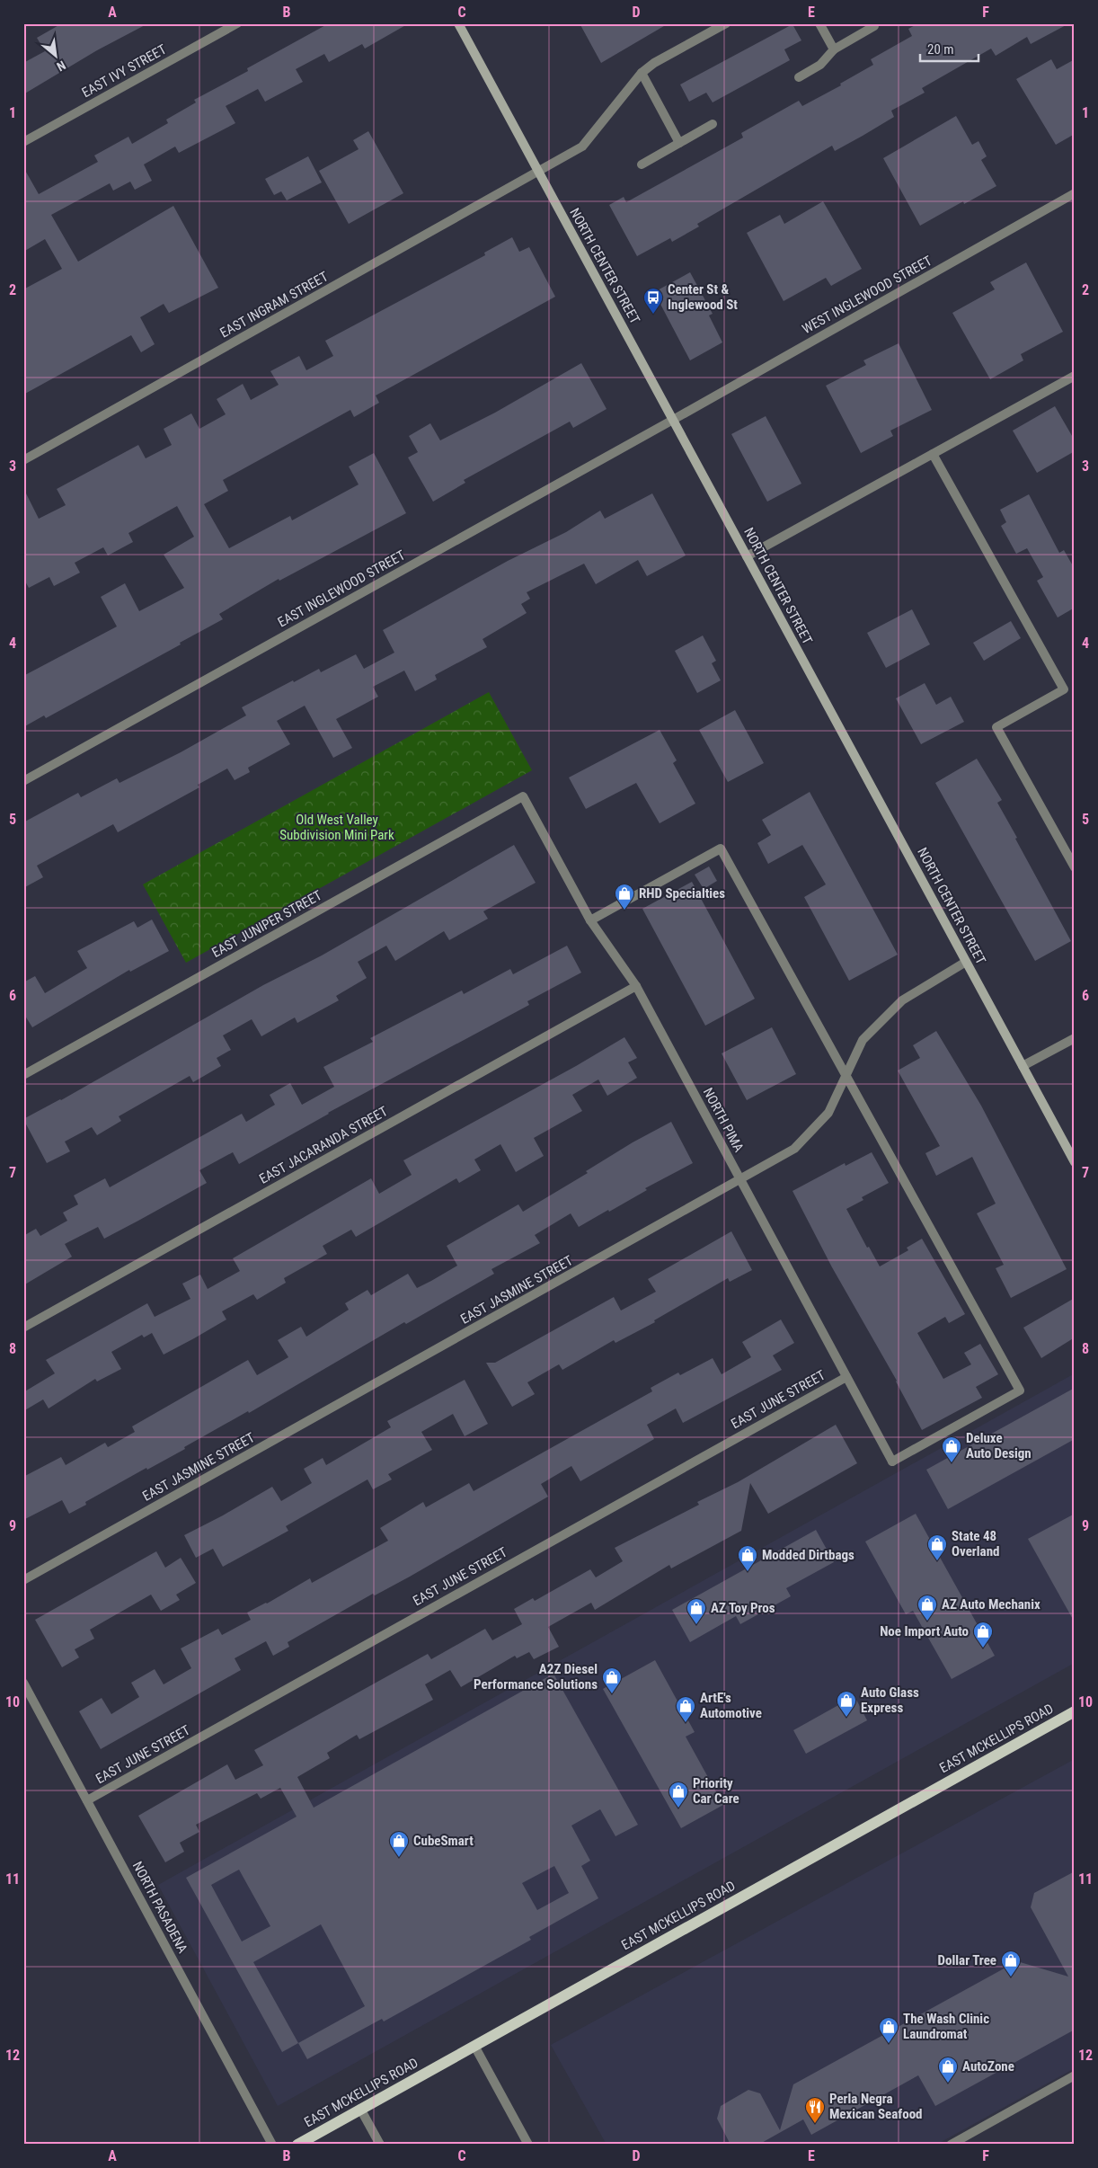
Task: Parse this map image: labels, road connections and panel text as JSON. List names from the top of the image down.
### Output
{
  "streets": {
    "main road": ["EAST MCKELLIPS ROAD"],
    "street": [
      "EAST IVY STREET",
      "NORTH CENTER STREET",
      "WEST INGLEWOOD STREET",
      "EAST INGRAM STREET",
      "EAST INGLEWOOD STREET",
      "EAST JUNIPER STREET",
      "NORTH PIMA",
      "EAST JACARANDA STREET",
      "EAST JASMINE STREET",
      "EAST JUNE STREET",
      "NORTH PASADENA"
    ]
  },
  "crossings": [
    ["NORTH CENTER STREET", "WEST INGLEWOOD STREET"],
    ["NORTH CENTER STREET", "EAST INGRAM STREET"],
    ["NORTH CENTER STREET", "EAST INGLEWOOD STREET"],
    ["NORTH CENTER STREET", "EAST JASMINE STREET"],
    ["WEST INGLEWOOD STREET", "EAST INGLEWOOD STREET"],
    ["EAST JUNIPER STREET", "NORTH PIMA"],
    ["NORTH PIMA", "EAST JACARANDA STREET"],
    ["NORTH PIMA", "EAST JASMINE STREET"],
    ["NORTH PIMA", "EAST JUNE STREET"],
    ["EAST JUNE STREET", "NORTH PASADENA"]
  ],
  "parks": ["Old West Valley Subdivision Mini Park"],
  "places": {
    "bus stop": ["Center St & Inglewood St"],
    "shop": [
      "RHD Specialties",
      "Deluxe Auto Design",
      "State 48 Overland",
      "Modded Dirtbags",
      "AZ Auto Mechanix",
      "AZ Toy Pros",
      "Noe Import Auto",
      "A2Z Diesel Performance Solutions",
      "Auto Glass Express",
      "ArtE's Automotive",
      "Priority Car Care",
      "CubeSmart",
      "Dollar Tree",
      "The Wash Clinic Laundromat",
      "AutoZone"
    ],
    "restaurant": ["Perla Negra Mexican Seafood"]
  },
  "scale_bar": "20 m",
  "north": "bottom right",
  "grid": {
    "columns": [
      "A",
      "B",
      "C",
      "D",
      "E",
      "F"
    ],
    "rows": [
      "1",
      "2",
      "3",
      "4",
      "5",
      "6",
      "7",
      "8",
      "9",
      "10",
      "11",
      "12"
    ]
  }
}
